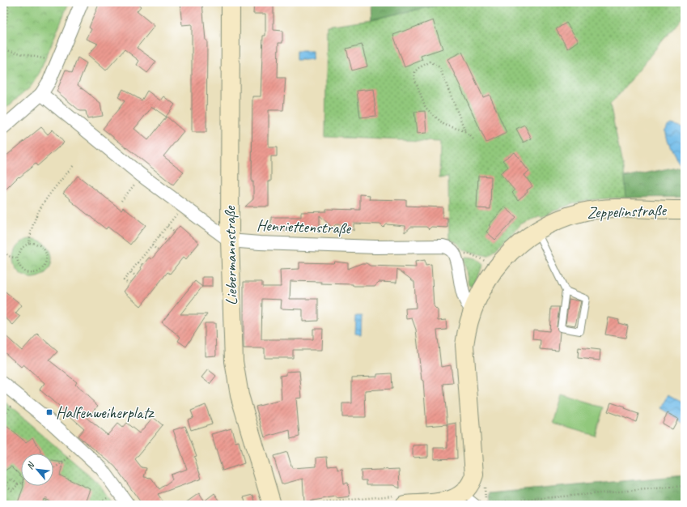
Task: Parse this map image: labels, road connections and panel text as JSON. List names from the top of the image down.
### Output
{
  "streets": {
    "street": ["Zeppelinstraße", "Henriettenstraße", "Liebermannstraße"]
  },
  "crossings": [
    ["Zeppelinstraße", "Henriettenstraße"],
    ["Henriettenstraße", "Liebermannstraße"]
  ],
  "places": {
    "transit": ["Halfenweiherplatz"]
  },
  "north": "top left"
}
